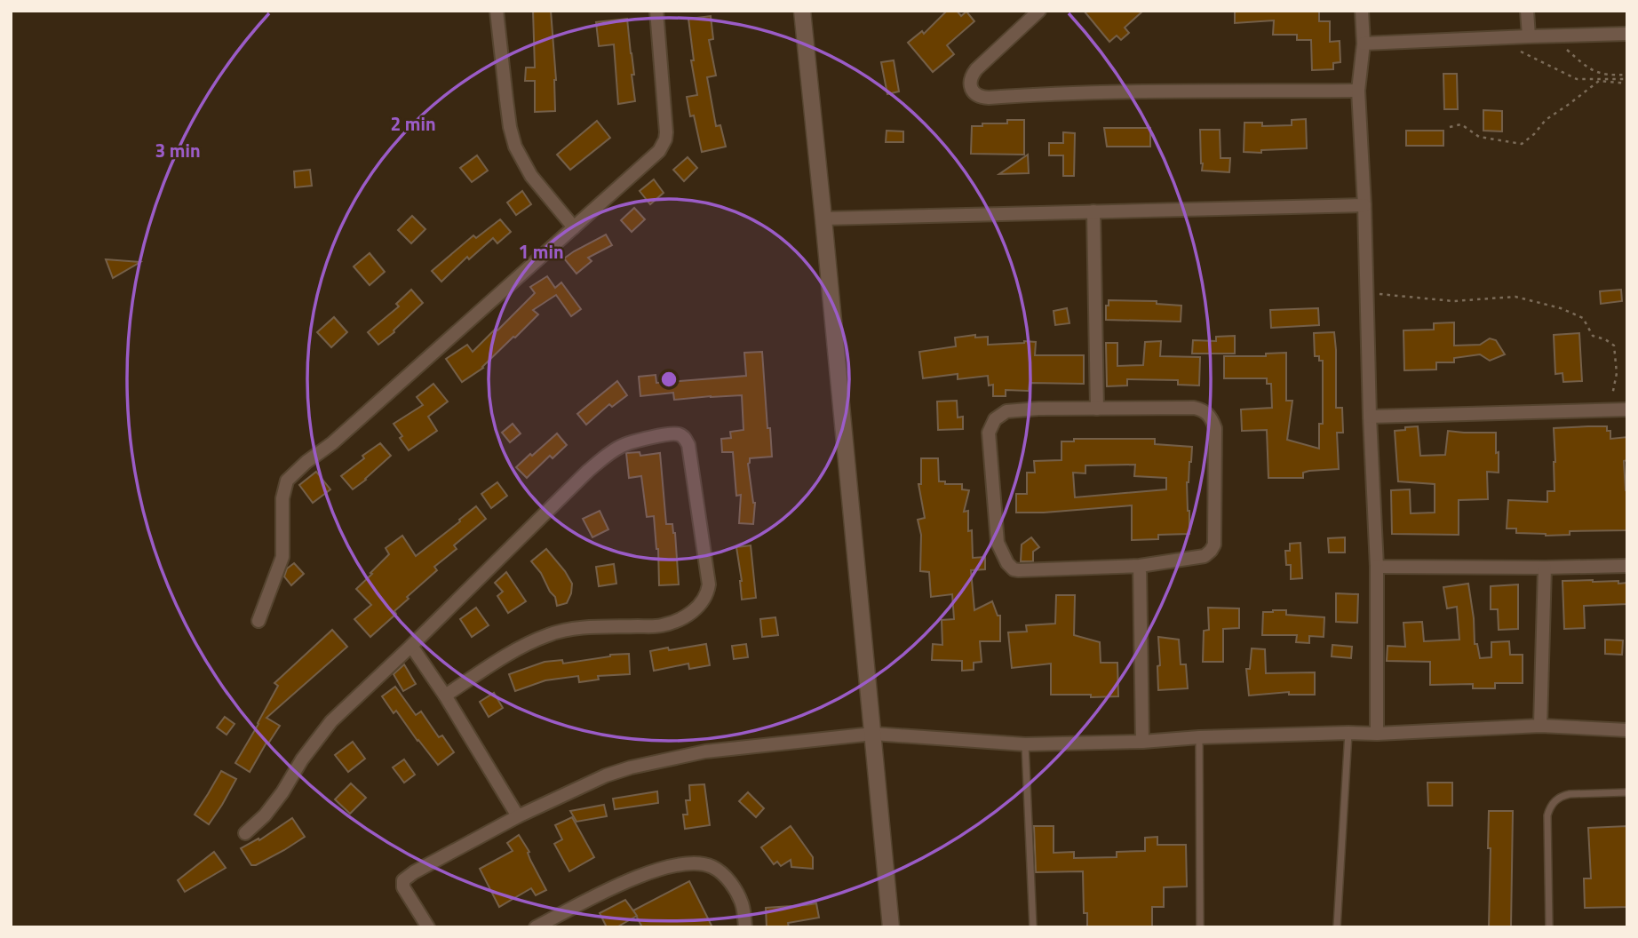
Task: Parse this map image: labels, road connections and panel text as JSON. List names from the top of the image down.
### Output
{
  "rings": ["2 min", "3 min", "1 min"]
}
